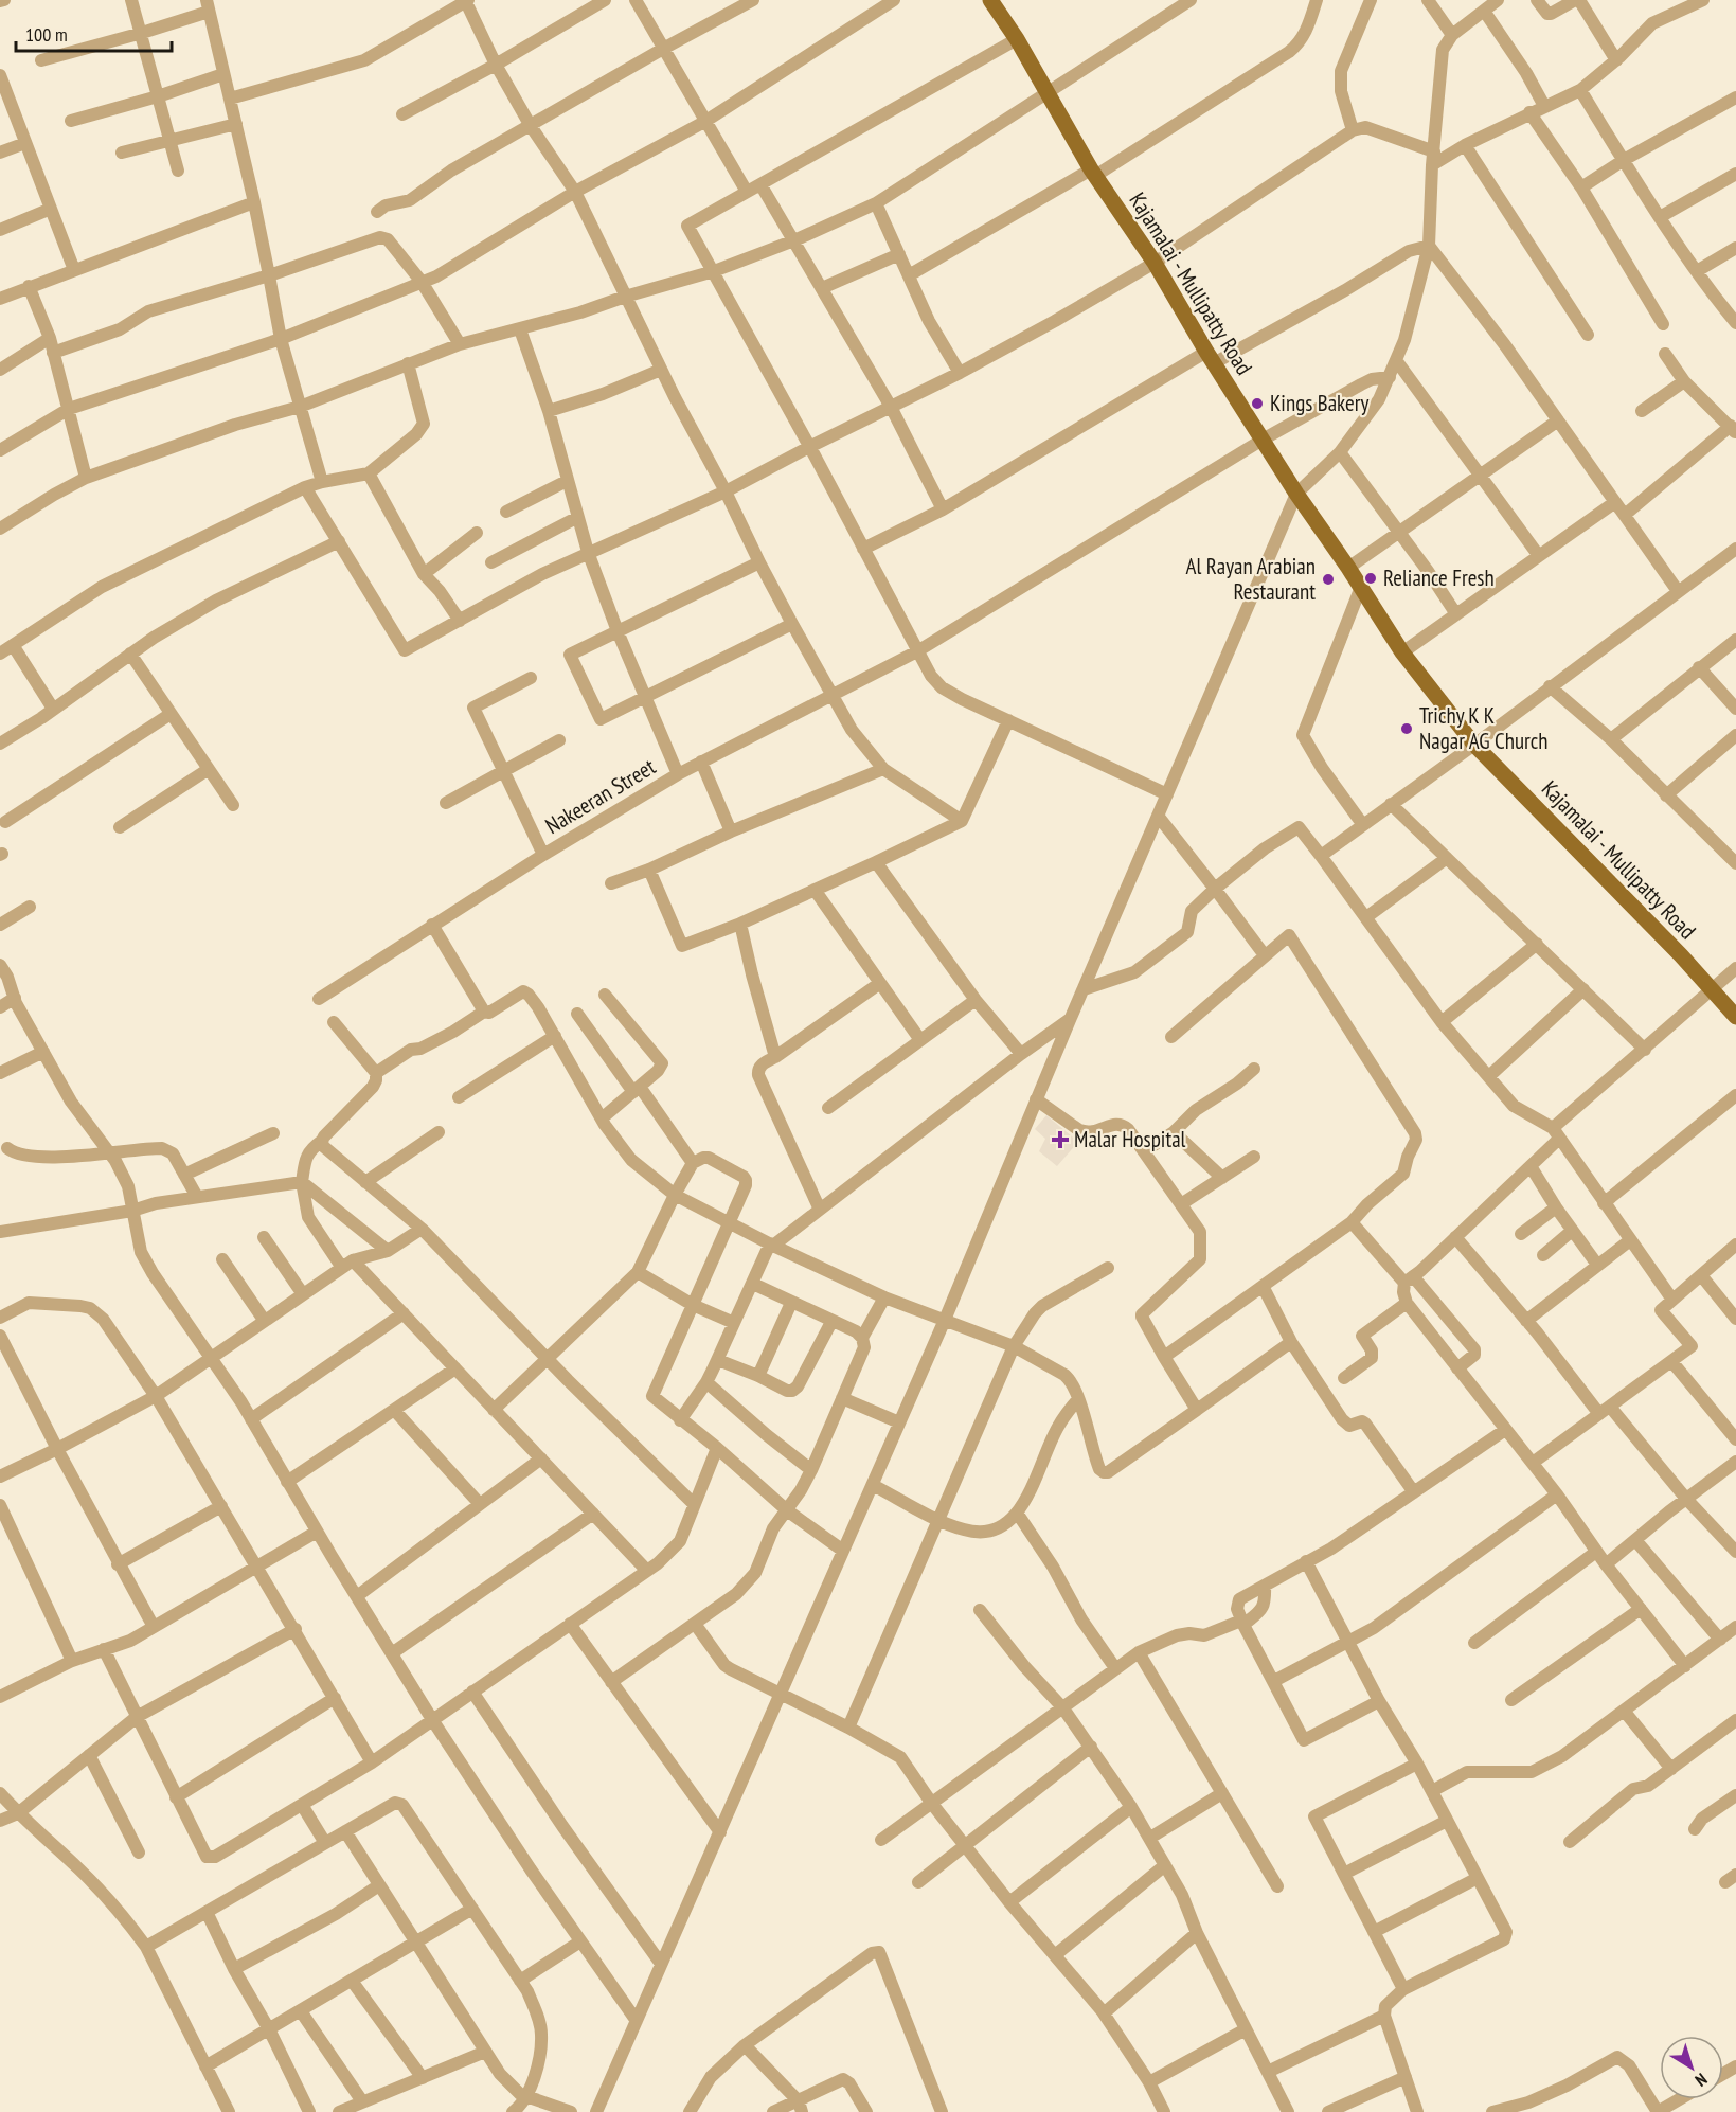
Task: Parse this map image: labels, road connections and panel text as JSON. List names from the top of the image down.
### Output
{
  "streets": {
    "main road": ["Kajamalai - Mullipatty Road"],
    "street": ["Nakeeran Street"]
  },
  "crossings": [
    ["Kajamalai - Mullipatty Road", "Nakeeran Street"]
  ],
  "places": {
    "other": [
      "Kings Bakery",
      "Reliance Fresh",
      "Al Rayan Arabian Restaurant",
      "Trichy K K Nagar AG Church"
    ],
    "health": ["Malar Hospital"]
  },
  "scale_bar": "100 m",
  "north": "bottom right"
}
